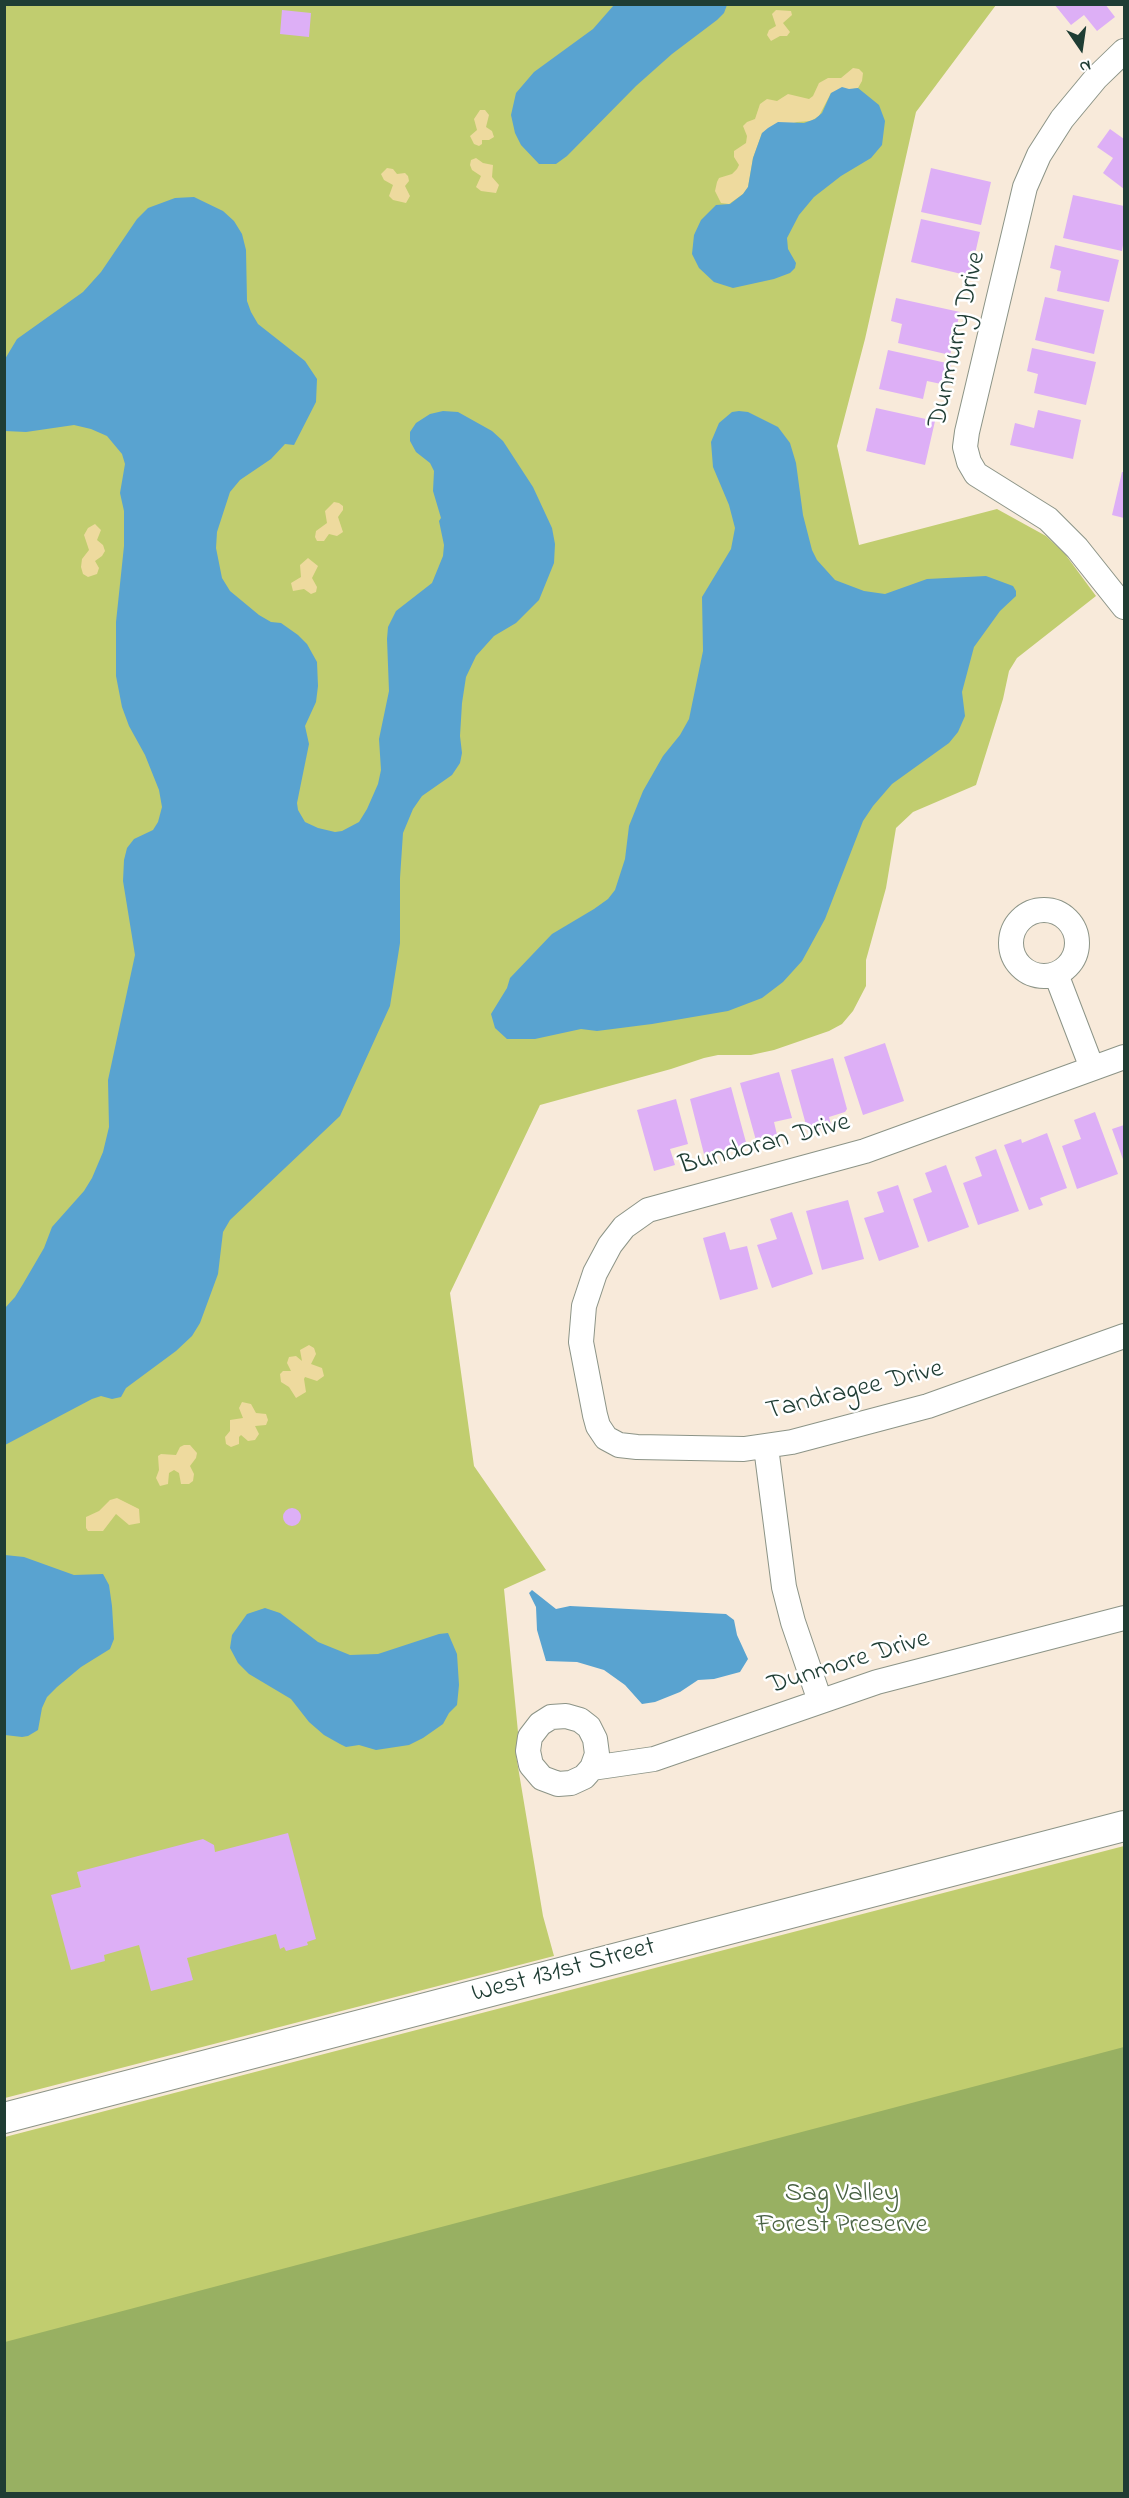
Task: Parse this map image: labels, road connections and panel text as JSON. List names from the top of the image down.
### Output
{
  "streets": {
    "street": [
      "Dunmurry Drive",
      "Bundoran Drive",
      "Tandragee Drive",
      "Dunmore Drive",
      "West 131st Street"
    ]
  },
  "crossings": [
    ["Bundoran Drive", "Tandragee Drive"]
  ],
  "parks": ["Sag Valley Forest Preserve"],
  "north": "bottom"
}
